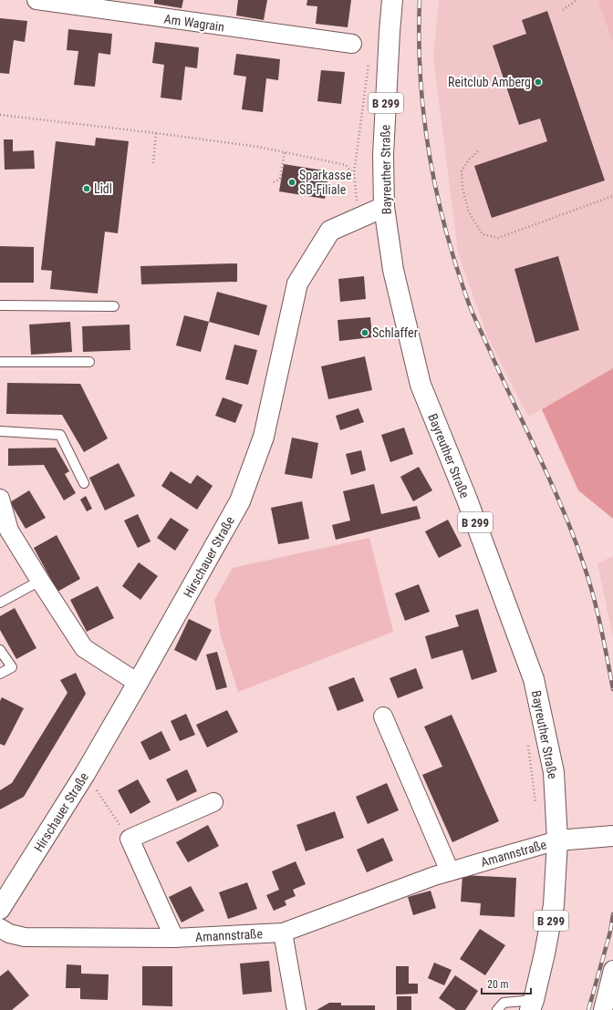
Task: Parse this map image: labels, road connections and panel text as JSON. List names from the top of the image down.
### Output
{
  "streets": {
    "main road": ["B 299", "Bayreuther Straße", "Hirschauer Straße"],
    "street": ["Am Wagrain", "Amannstraße"]
  },
  "crossings": [
    ["Bayreuther Straße", "Hirschauer Straße"],
    ["Bayreuther Straße", "Amannstraße"]
  ],
  "places": [
    "Reitclub Amberg",
    "Sparkasse SB-Filiale",
    "Lidl",
    "Schlaffer"
  ],
  "scale_bar": "20 m"
}
